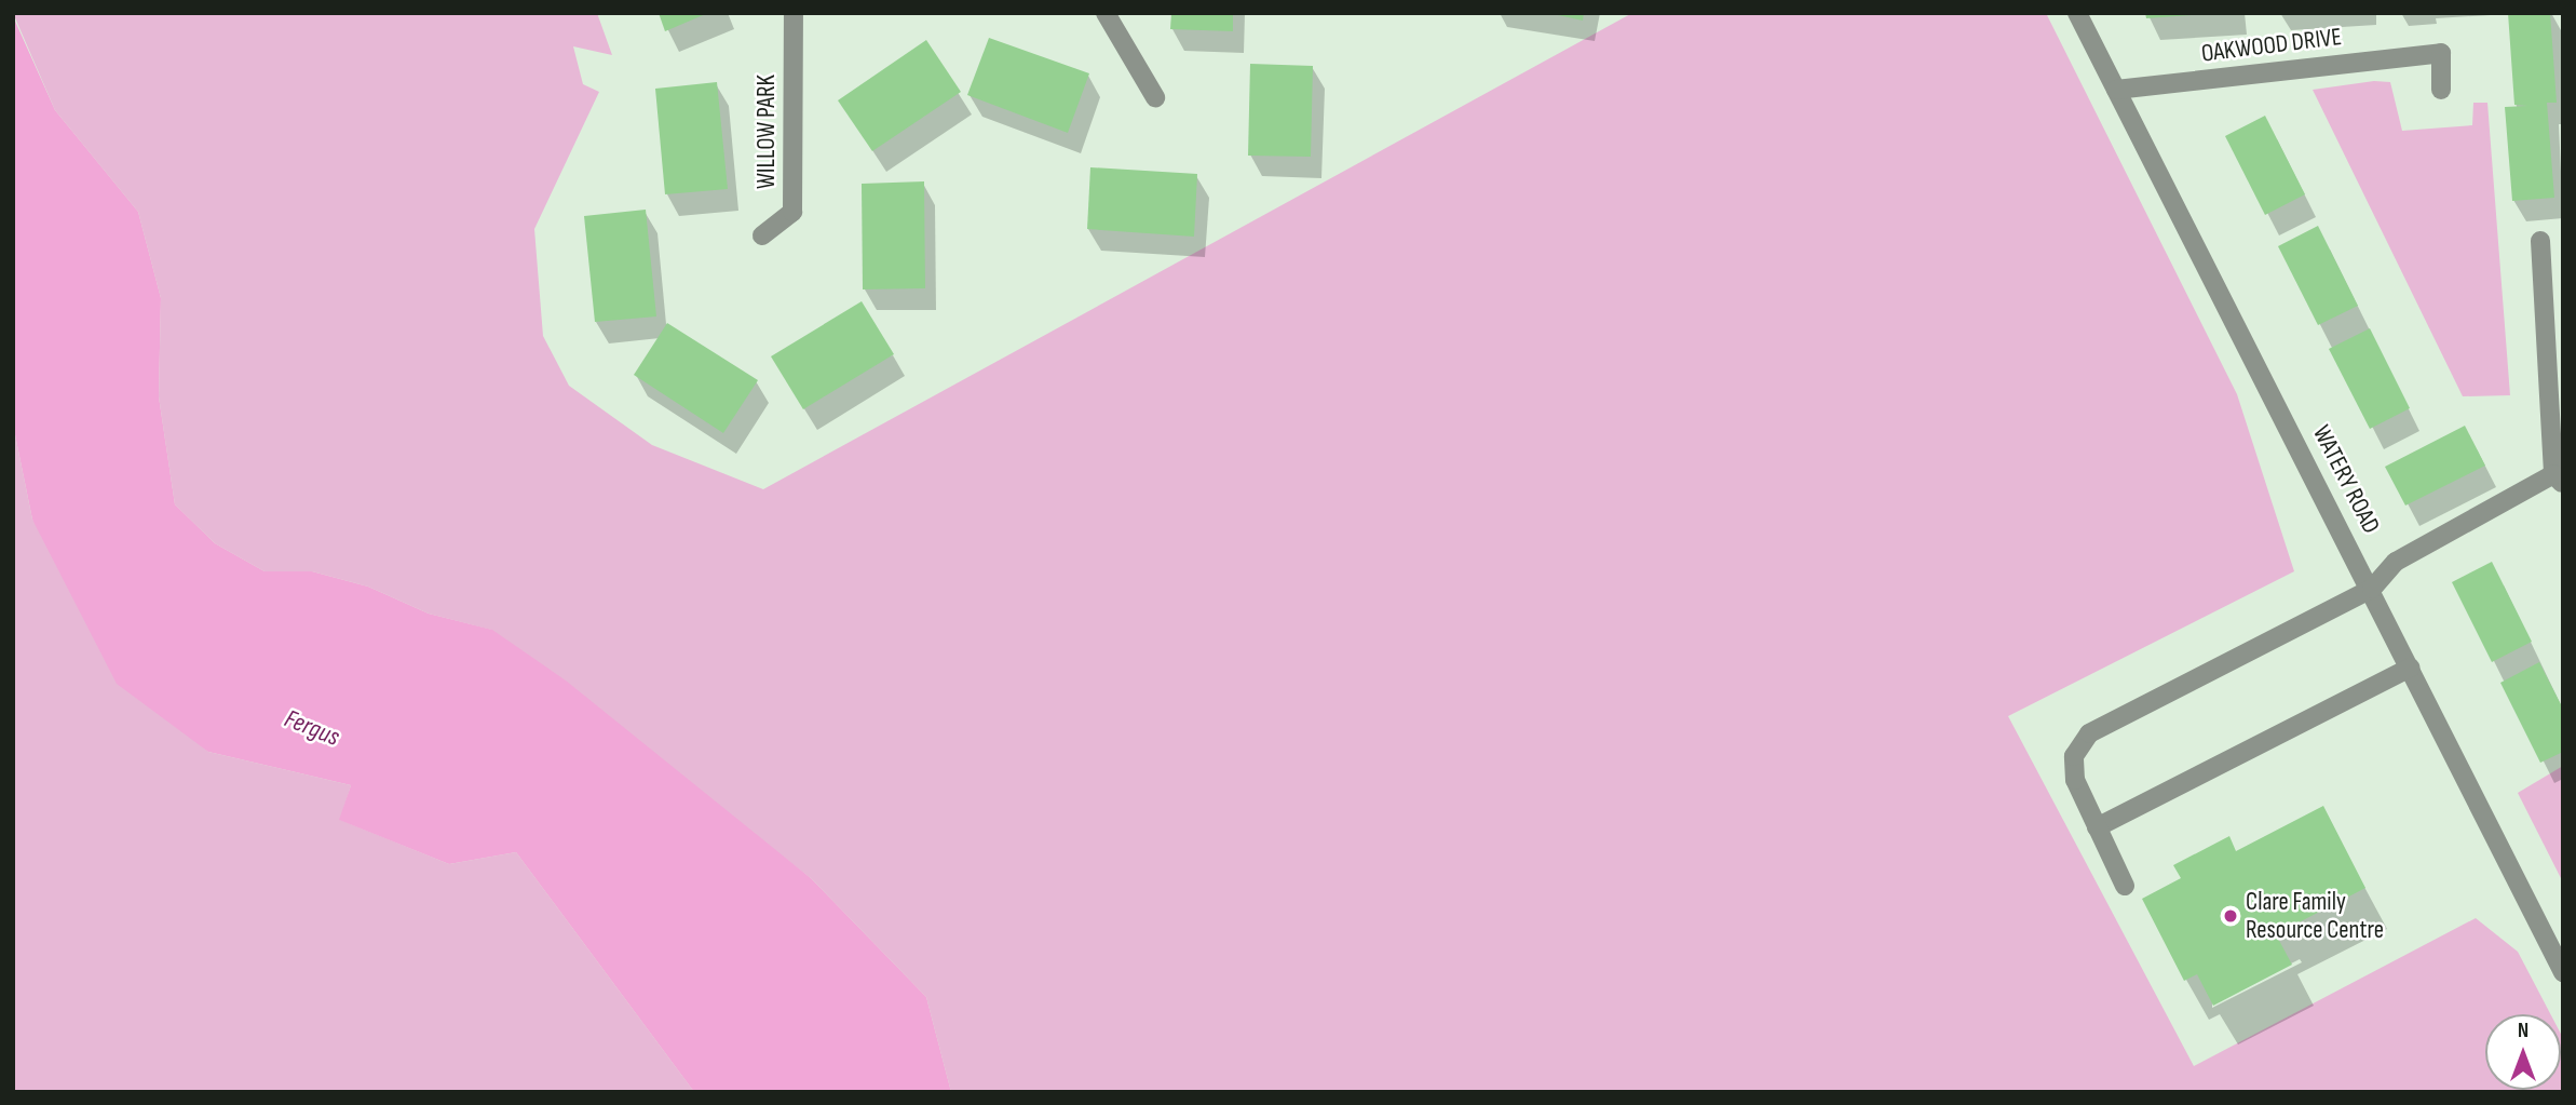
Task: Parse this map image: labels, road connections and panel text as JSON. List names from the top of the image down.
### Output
{
  "streets": {
    "street": ["OAKWOOD DRIVE", "WILLOW PARK", "WATERY ROAD"]
  },
  "crossings": [
    ["OAKWOOD DRIVE", "WATERY ROAD"]
  ],
  "water": ["Fergus"],
  "places": ["Clare Family Resource Centre"],
  "north": "top"
}
